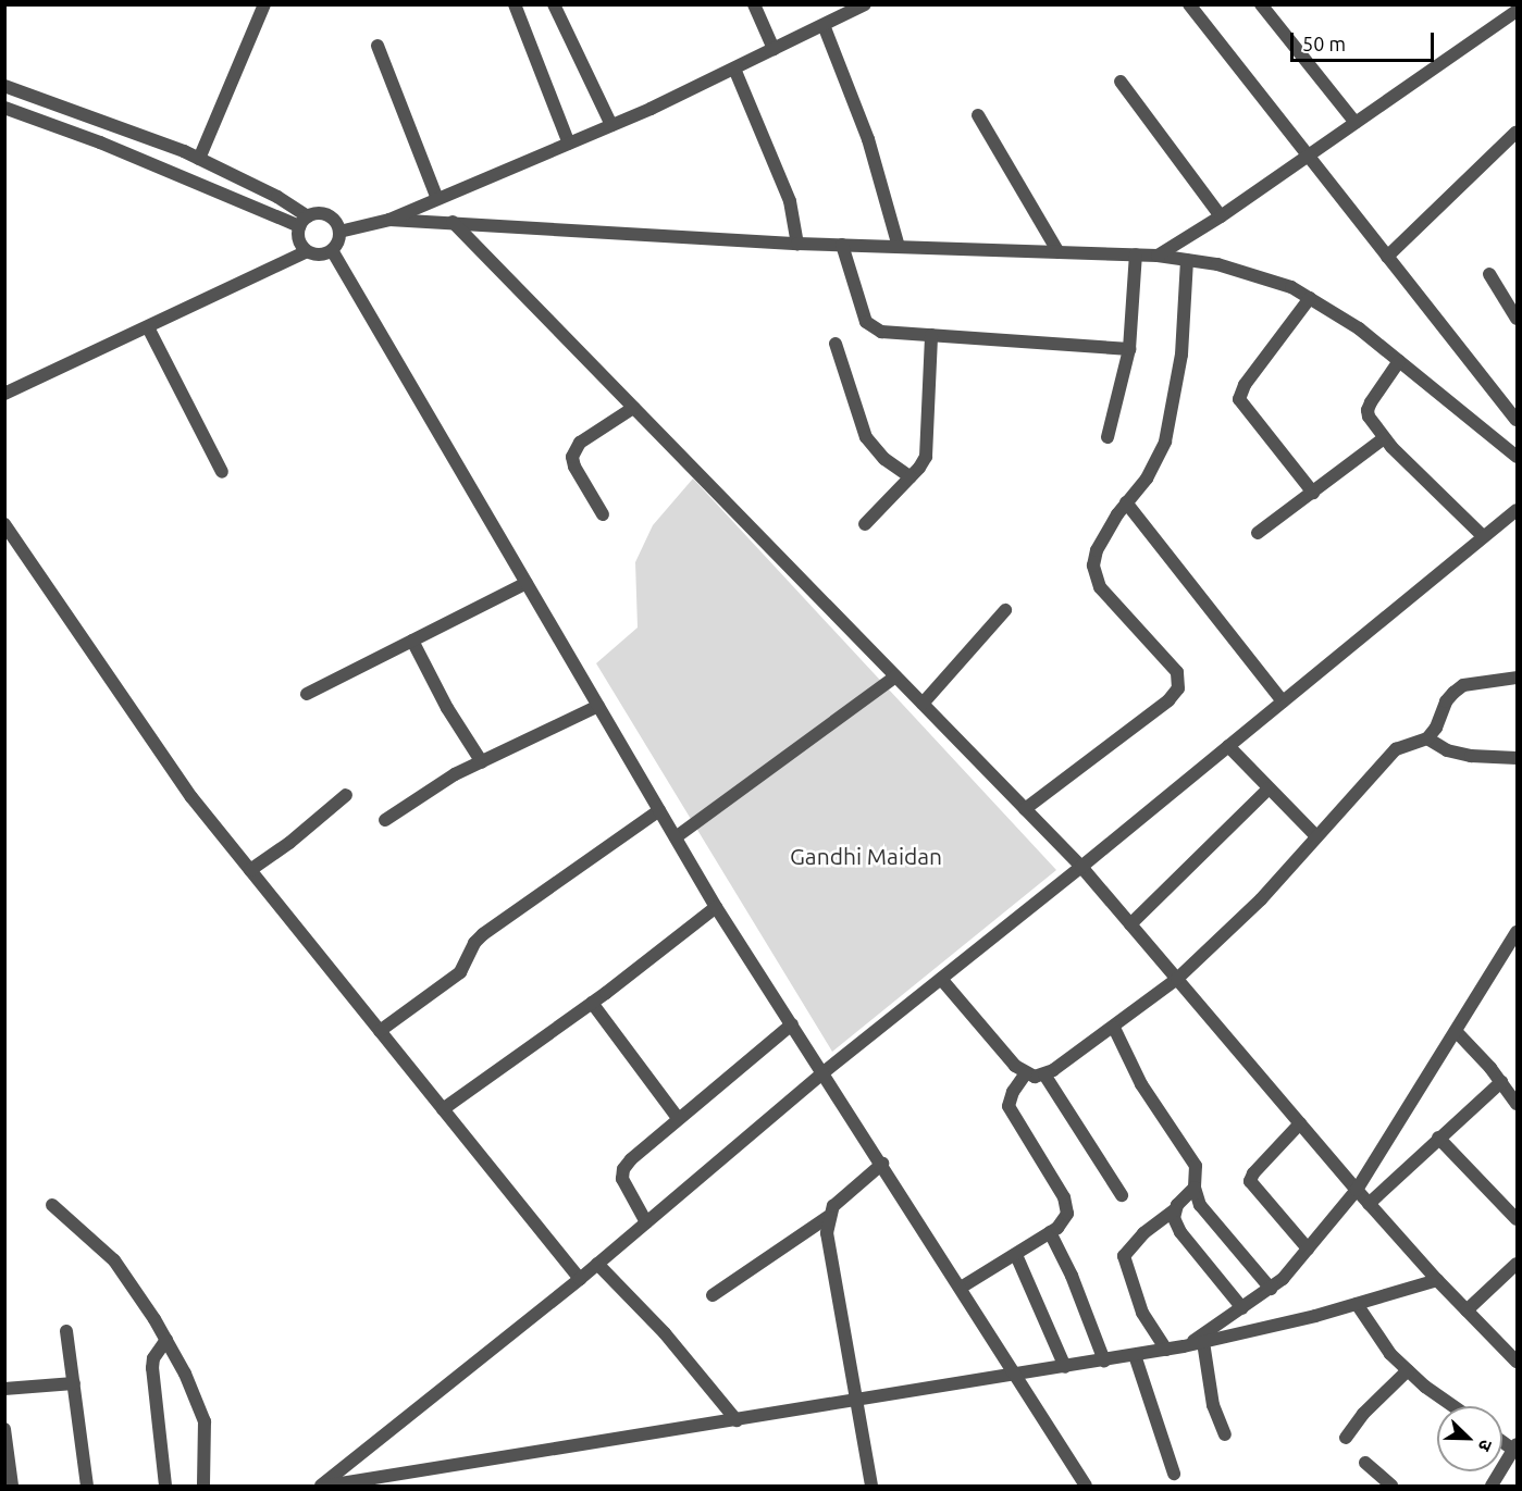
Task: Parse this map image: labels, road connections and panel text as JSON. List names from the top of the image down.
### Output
{
  "parks": ["Gandhi Maidan"],
  "scale_bar": "50 m",
  "north": "bottom right"
}
